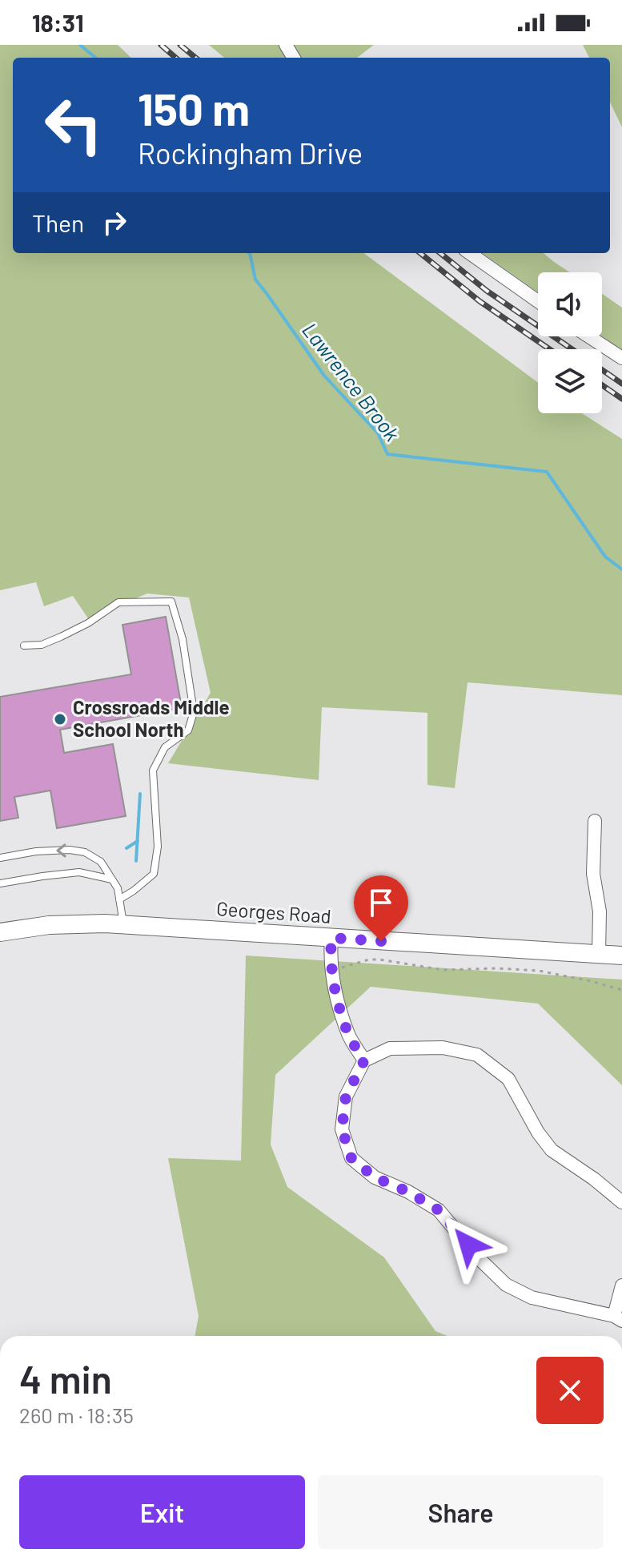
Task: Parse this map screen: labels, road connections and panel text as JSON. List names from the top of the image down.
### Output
{
  "streets": {
    "street": ["Georges Road"]
  },
  "water": ["Lawrence Brook"],
  "places": ["Crossroads Middle School North"],
  "page": {
    "status": "18:31",
    "turn": ["150 m", "Rockingham Drive"],
    "then": "Then",
    "heading": ["4 min", "260 m · 18:35"],
    "buttons": ["Exit", "Share"]
  }
}
